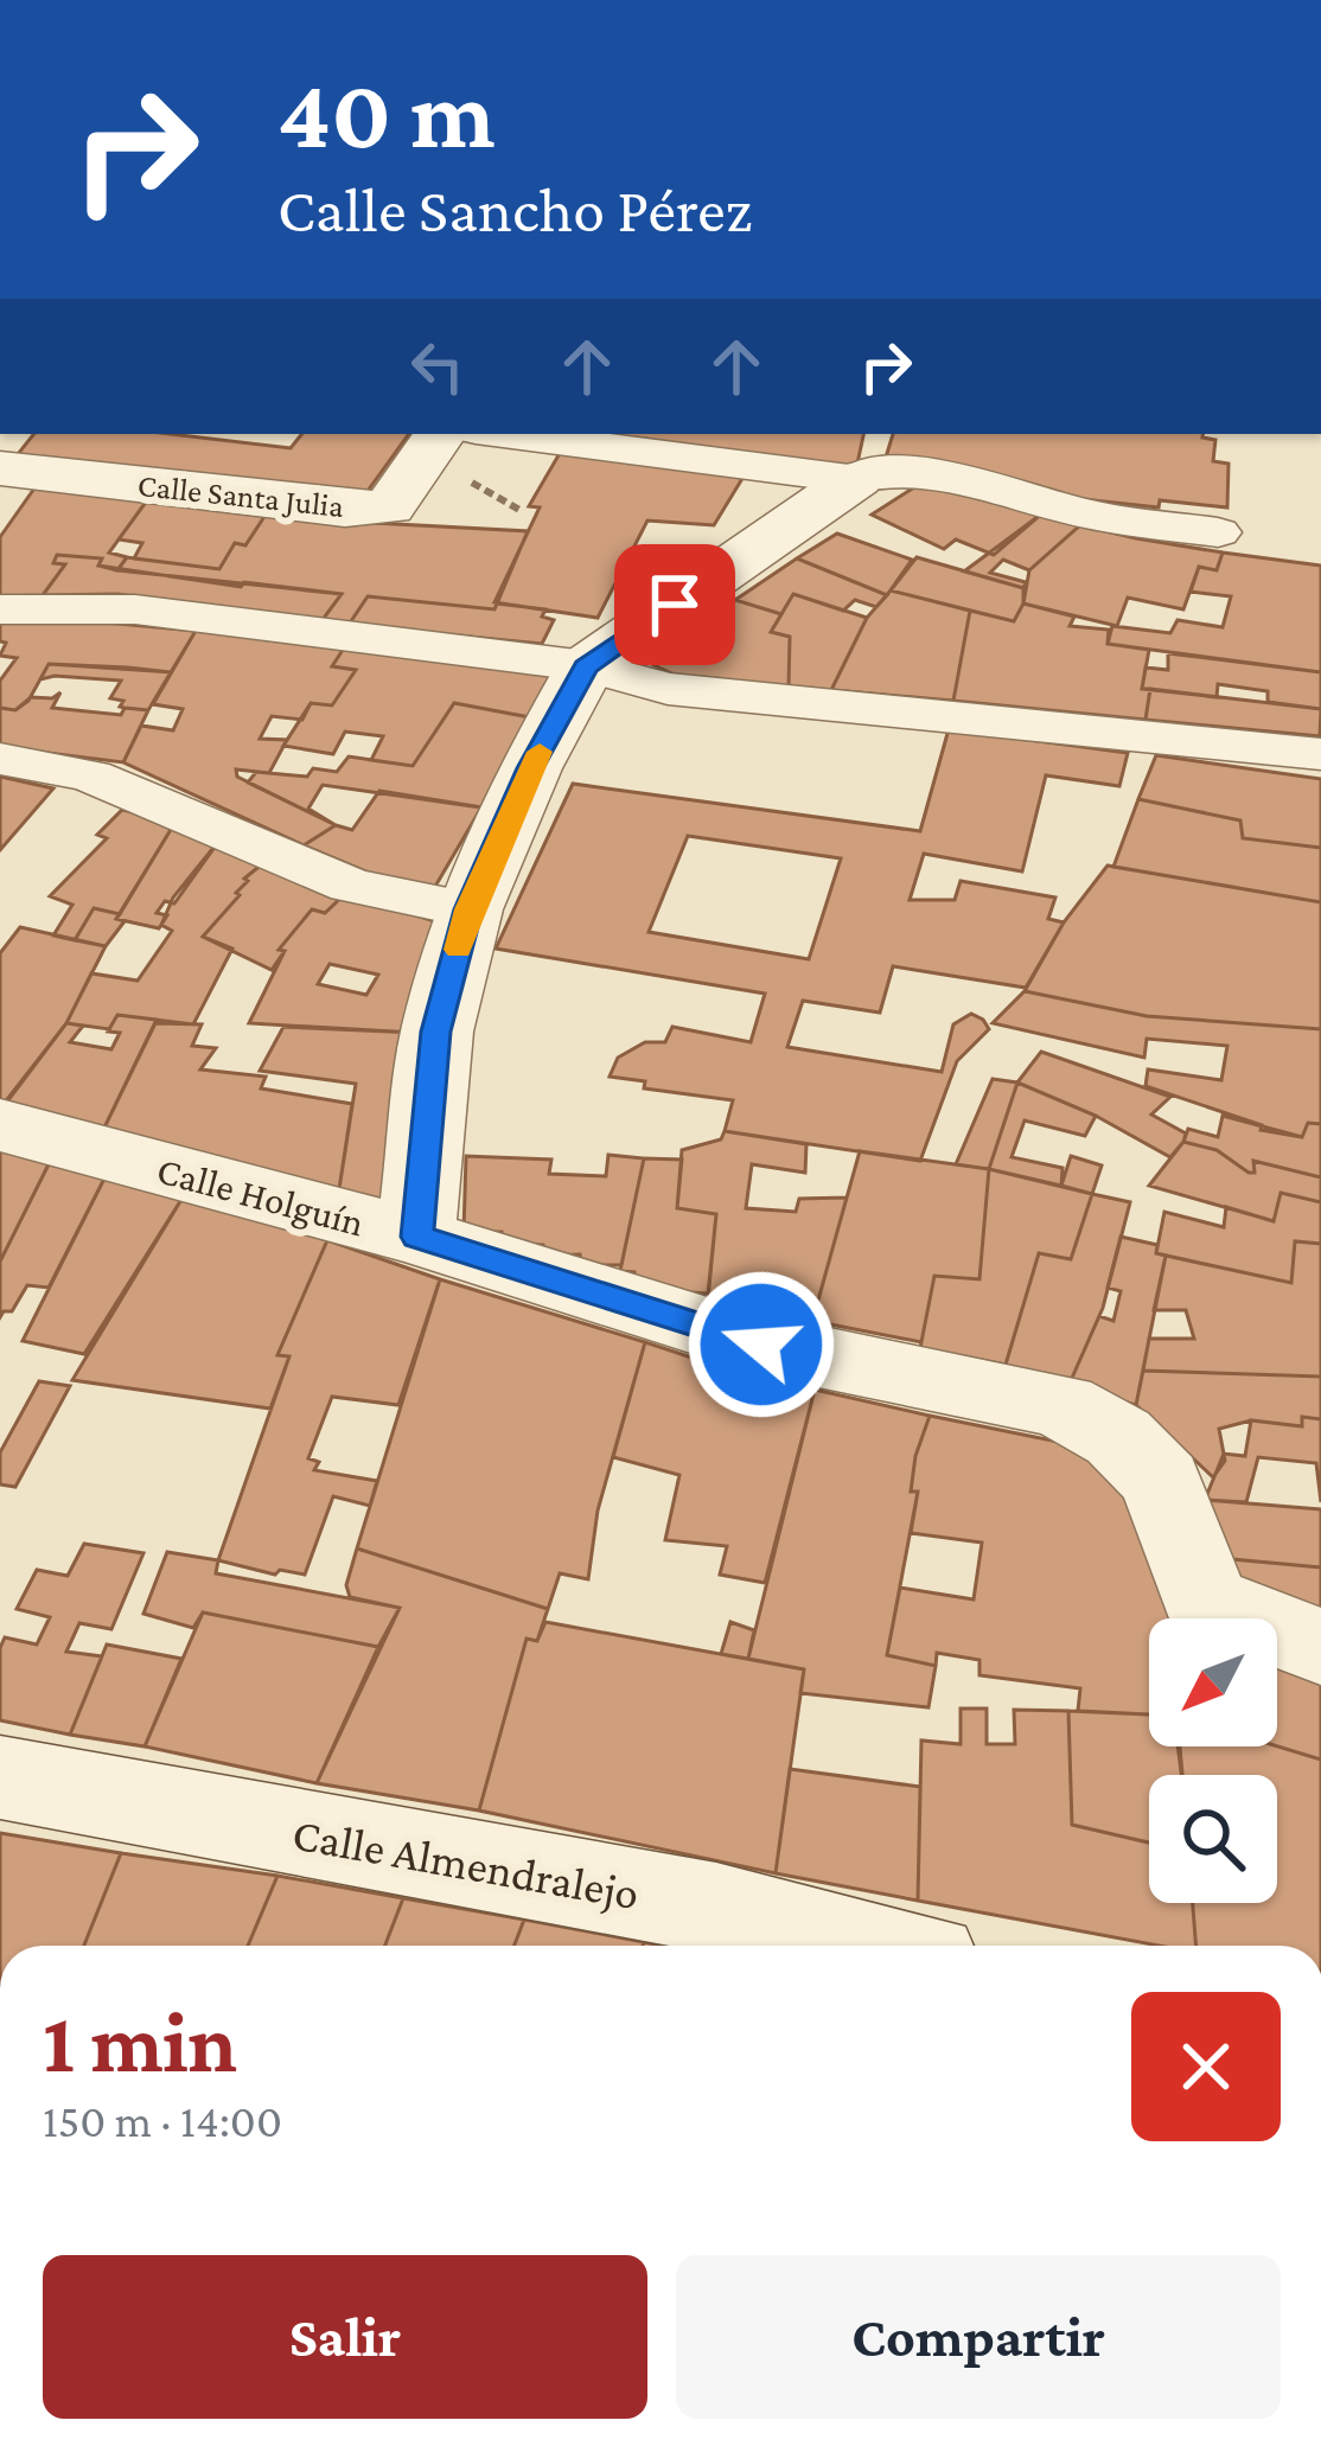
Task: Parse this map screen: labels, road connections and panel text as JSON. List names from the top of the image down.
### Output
{
  "streets": {
    "street": ["Calle Santa Julia", "Calle Holguín", "Calle Almendralejo"]
  },
  "north": "bottom left",
  "page": {
    "turn": ["40 m", "Calle Sancho Pérez"],
    "heading": ["1 min", "150 m · 14:00"],
    "buttons": ["Salir", "Compartir"]
  }
}
